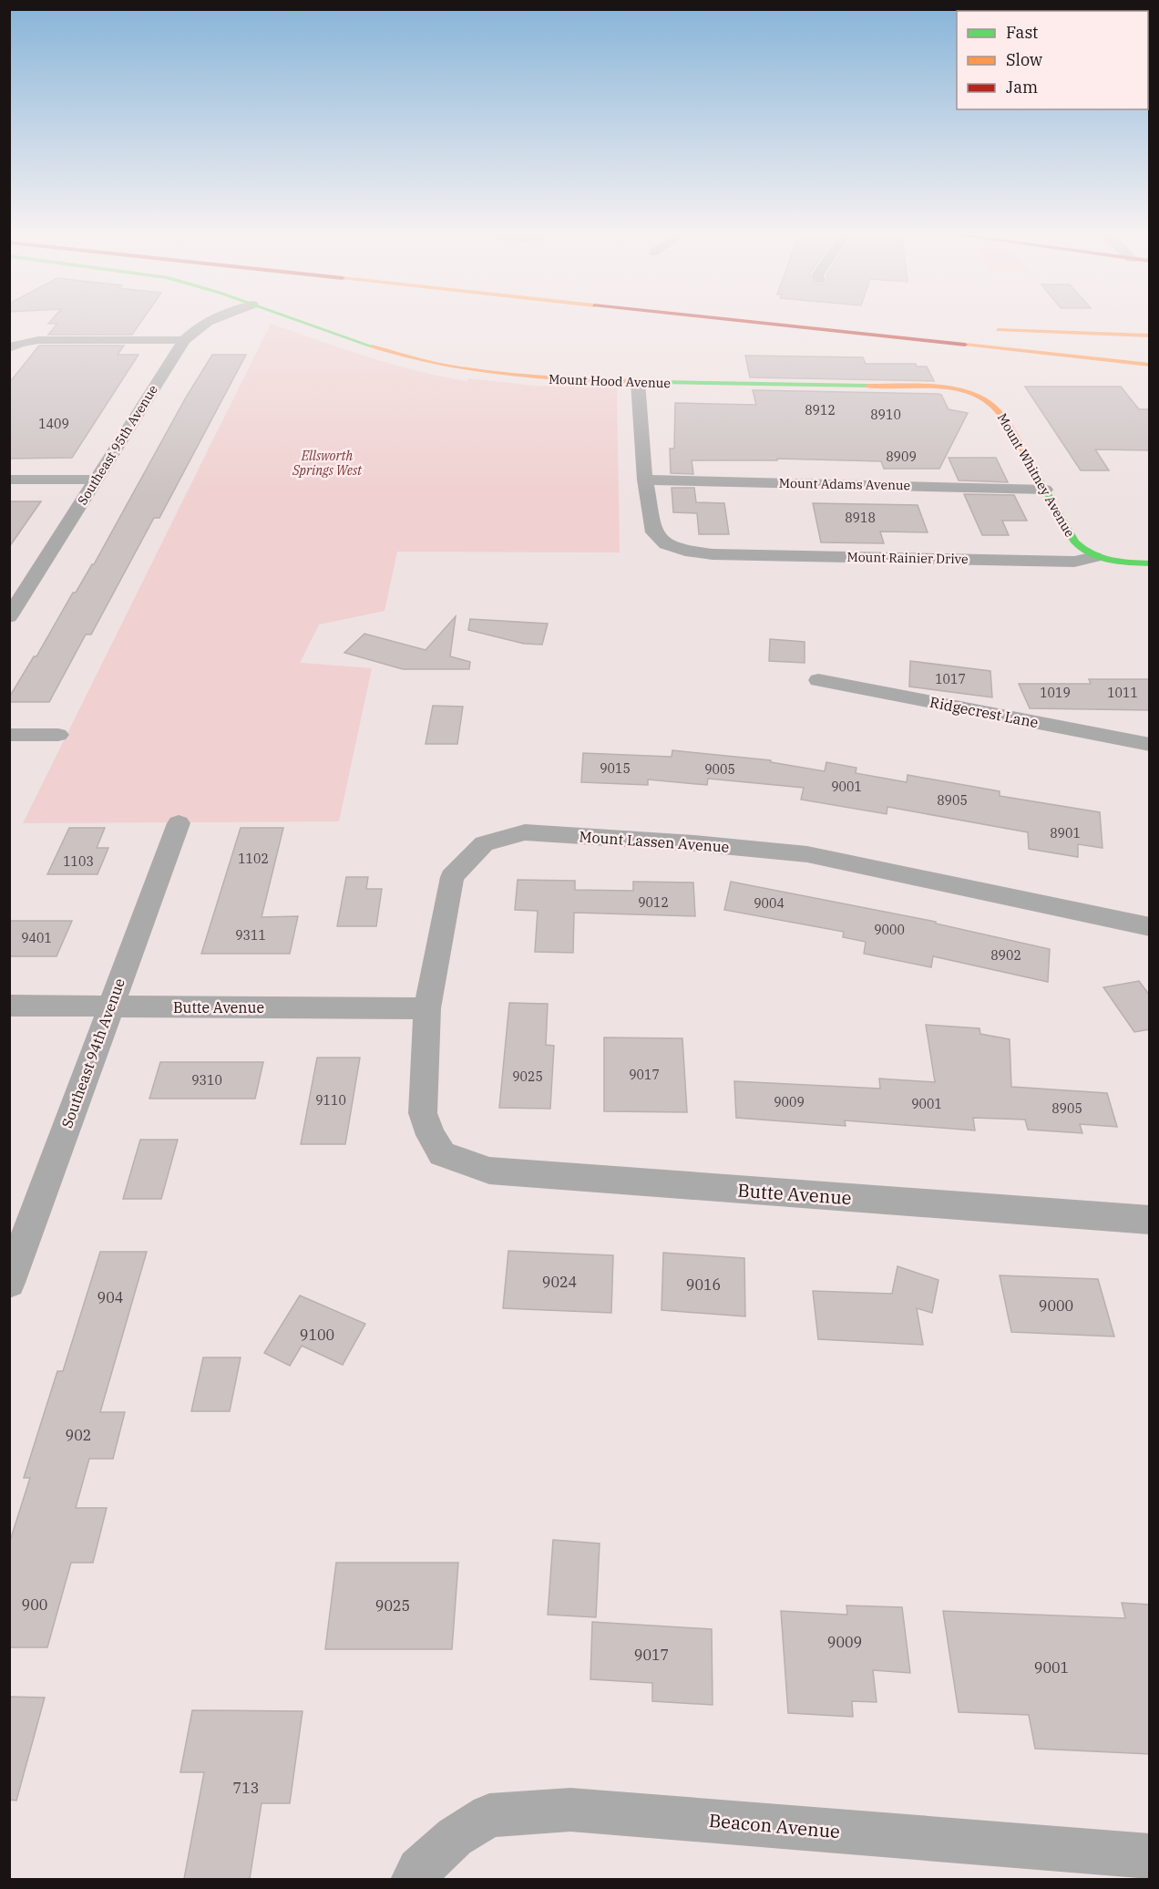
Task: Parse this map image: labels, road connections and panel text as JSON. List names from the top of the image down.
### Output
{
  "streets": {
    "main road": ["Mount Hood Avenue", "Mount Whitney Avenue", "Mount Rainier Drive"],
    "street": [
      "Southeast 95th Avenue",
      "Mount Adams Avenue",
      "Ridgecrest Lane",
      "Mount Lassen Avenue",
      "Butte Avenue",
      "Southeast 94th Avenue",
      "Beacon Avenue"
    ]
  },
  "crossings": [
    ["Mount Hood Avenue", "Mount Whitney Avenue"],
    ["Mount Whitney Avenue", "Mount Adams Avenue"],
    ["Mount Whitney Avenue", "Mount Rainier Drive"],
    ["Mount Adams Avenue", "Mount Rainier Drive"],
    ["Mount Lassen Avenue", "Butte Avenue"],
    ["Butte Avenue", "Southeast 94th Avenue"]
  ],
  "parks": ["Ellsworth Springs West"],
  "house_numbers": [
    "8912",
    "8910",
    "1409",
    "8909",
    "8918",
    "1017",
    "1019",
    "1011",
    "9015",
    "9005",
    "9001",
    "8905",
    "8901",
    "1102",
    "1103",
    "9012",
    "9004",
    "9000",
    "9311",
    "9401",
    "8902",
    "9017",
    "9025",
    "9310",
    "9110",
    "9009",
    "9001",
    "8905",
    "9024",
    "9016",
    "904",
    "9000",
    "9100",
    "902",
    "900",
    "9025",
    "9009",
    "9017",
    "9001",
    "713"
  ],
  "legend": ["Fast", "Slow", "Jam"]
}
